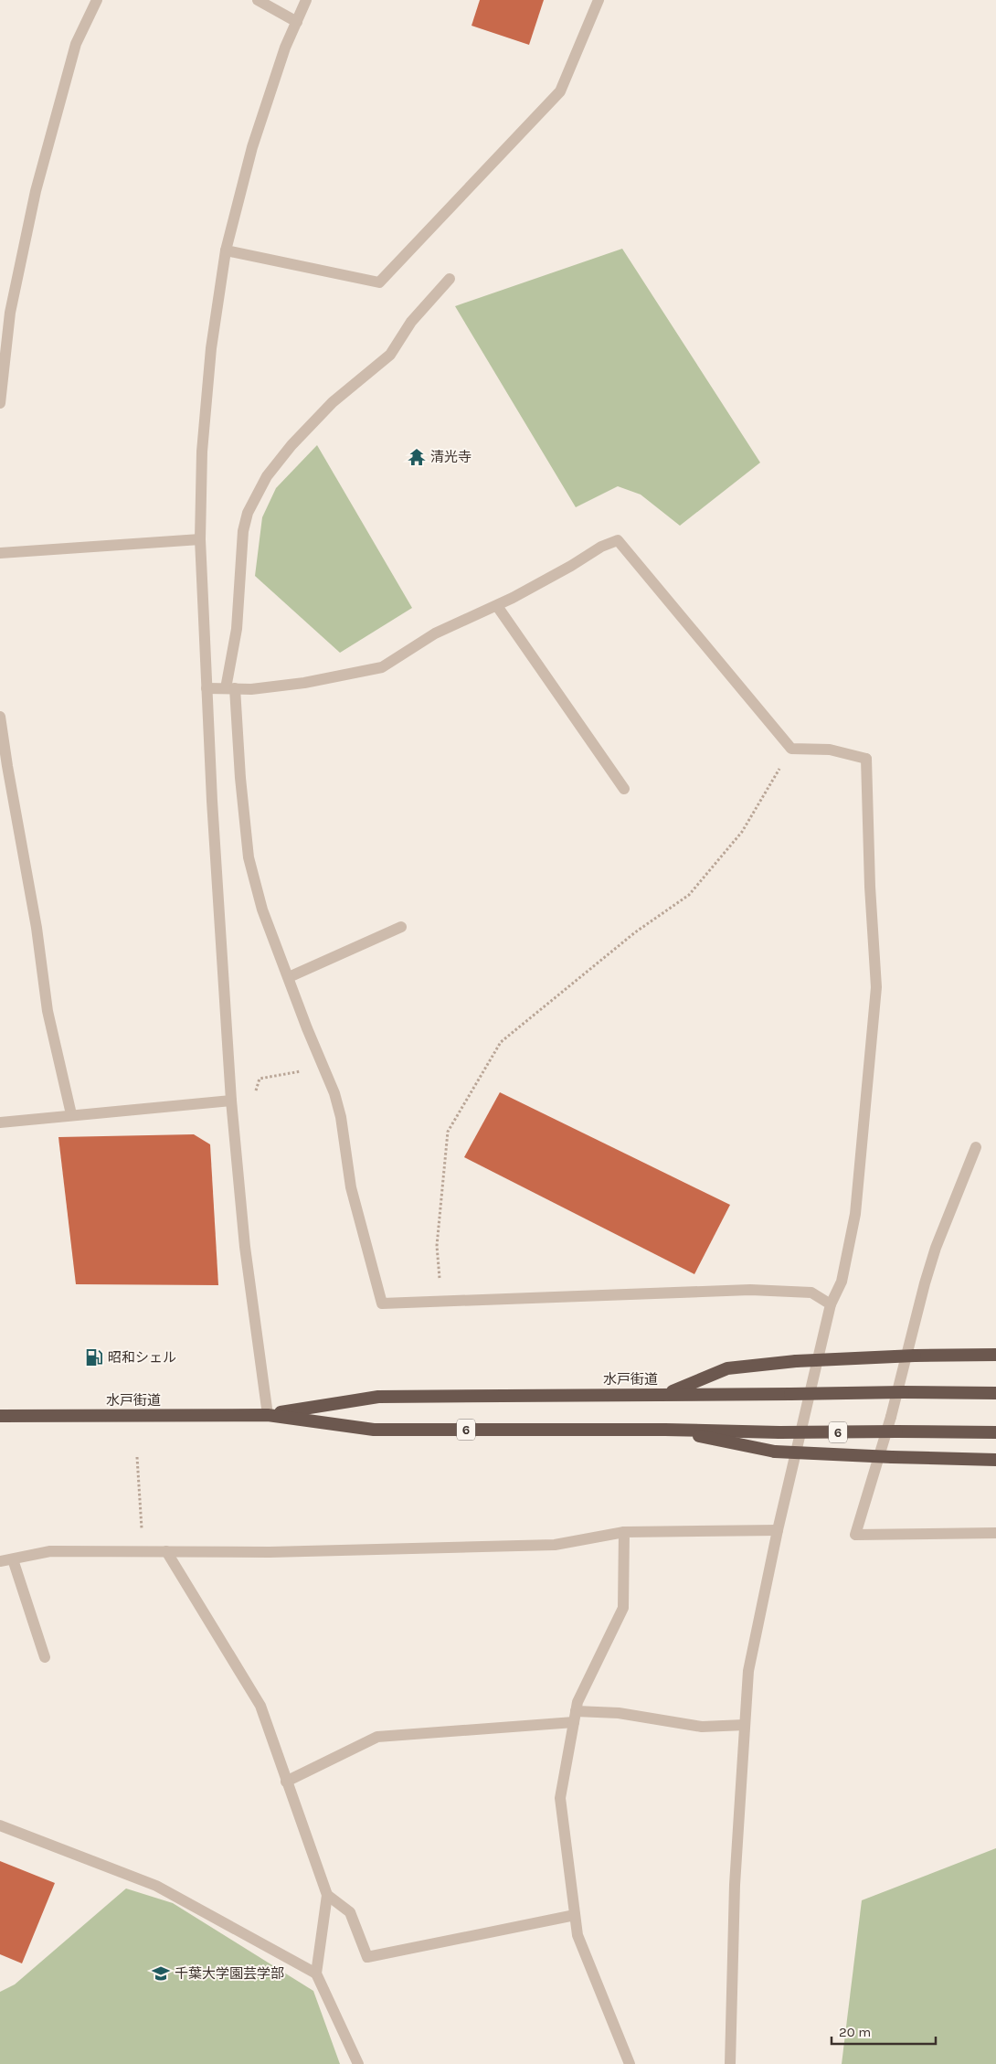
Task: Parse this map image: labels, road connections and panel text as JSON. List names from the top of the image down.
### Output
{
  "streets": {
    "highway": ["水戸街道", "6"]
  },
  "places": {
    "temple": ["清光寺"],
    "fuel station": ["昭和シェル"],
    "school or university": ["千葉大学園芸学部"]
  },
  "scale_bar": "20 m"
}
